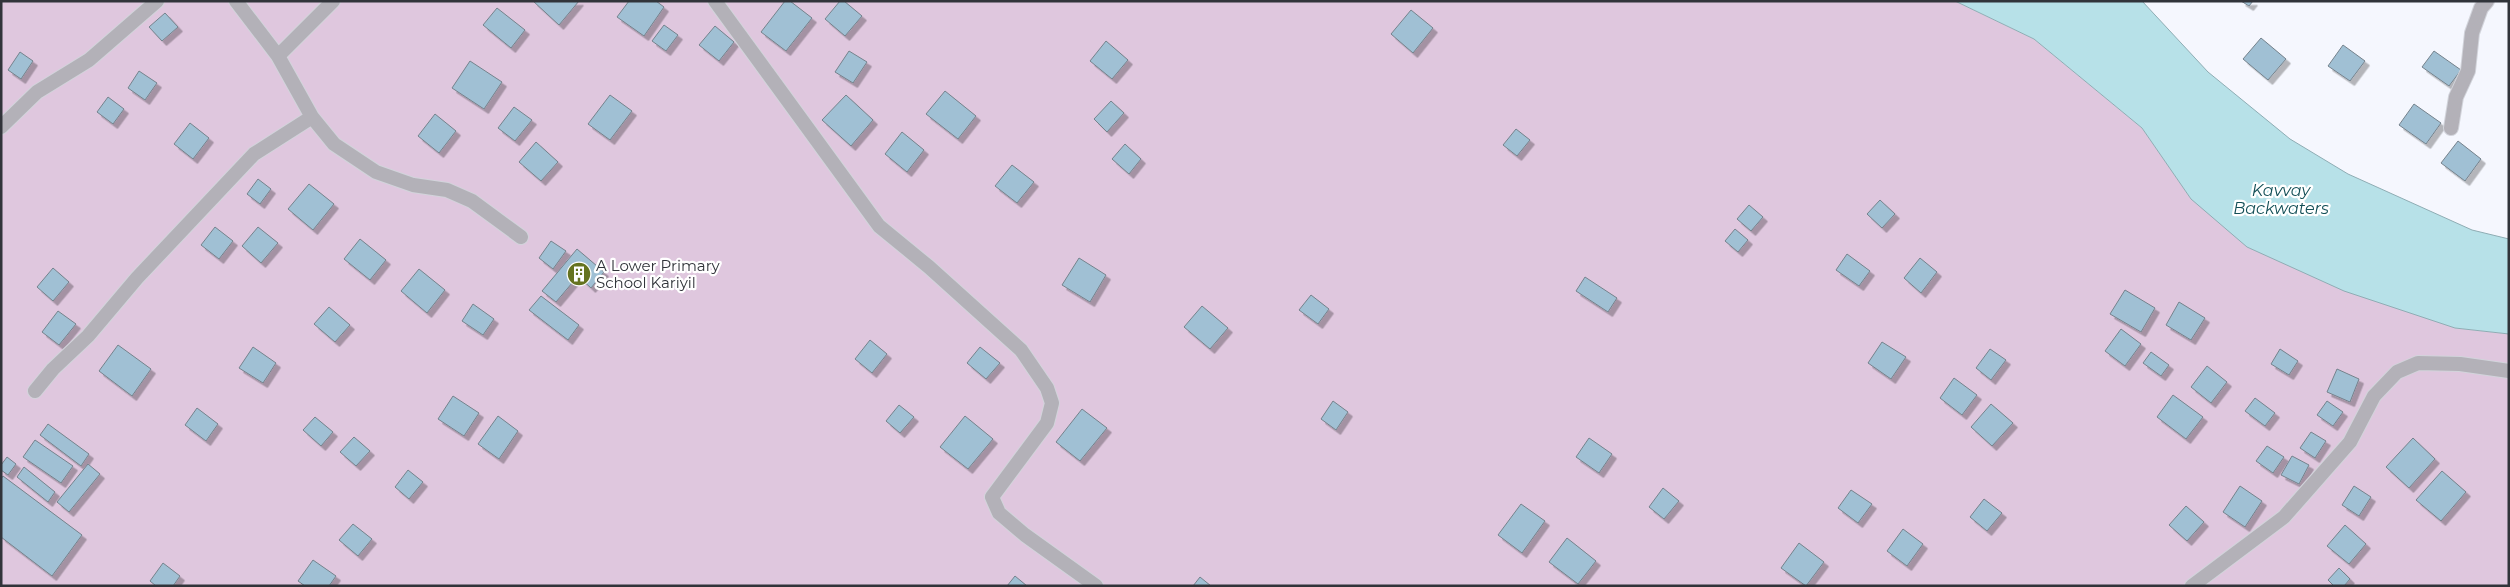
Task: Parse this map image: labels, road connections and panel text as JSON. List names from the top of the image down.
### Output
{
  "water": ["Kavvay Backwaters"],
  "places": {
    "building": ["A Lower Primary School Kariyil"]
  }
}
